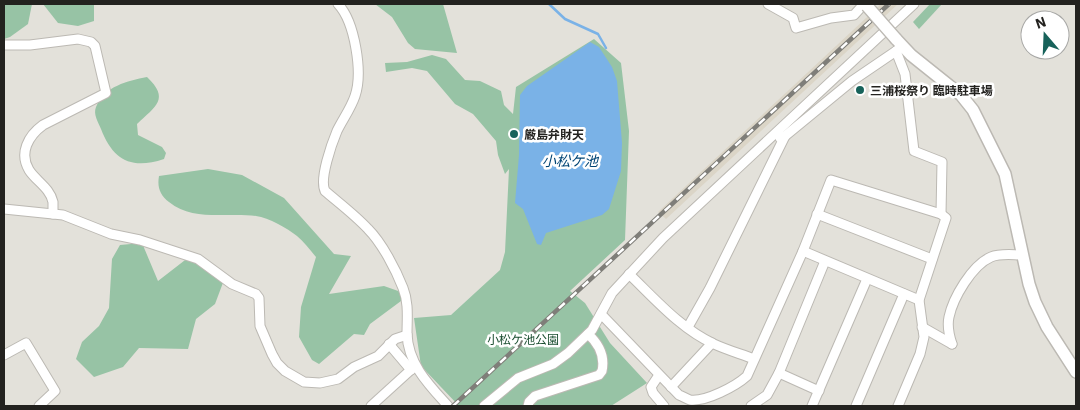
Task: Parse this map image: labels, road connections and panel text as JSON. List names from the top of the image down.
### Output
{
  "water": ["小松ケ池"],
  "parks": ["小松ケ池公園"],
  "places": ["三浦桜祭り 臨時駐車場", "厳島弁財天"],
  "north": "top"
}
